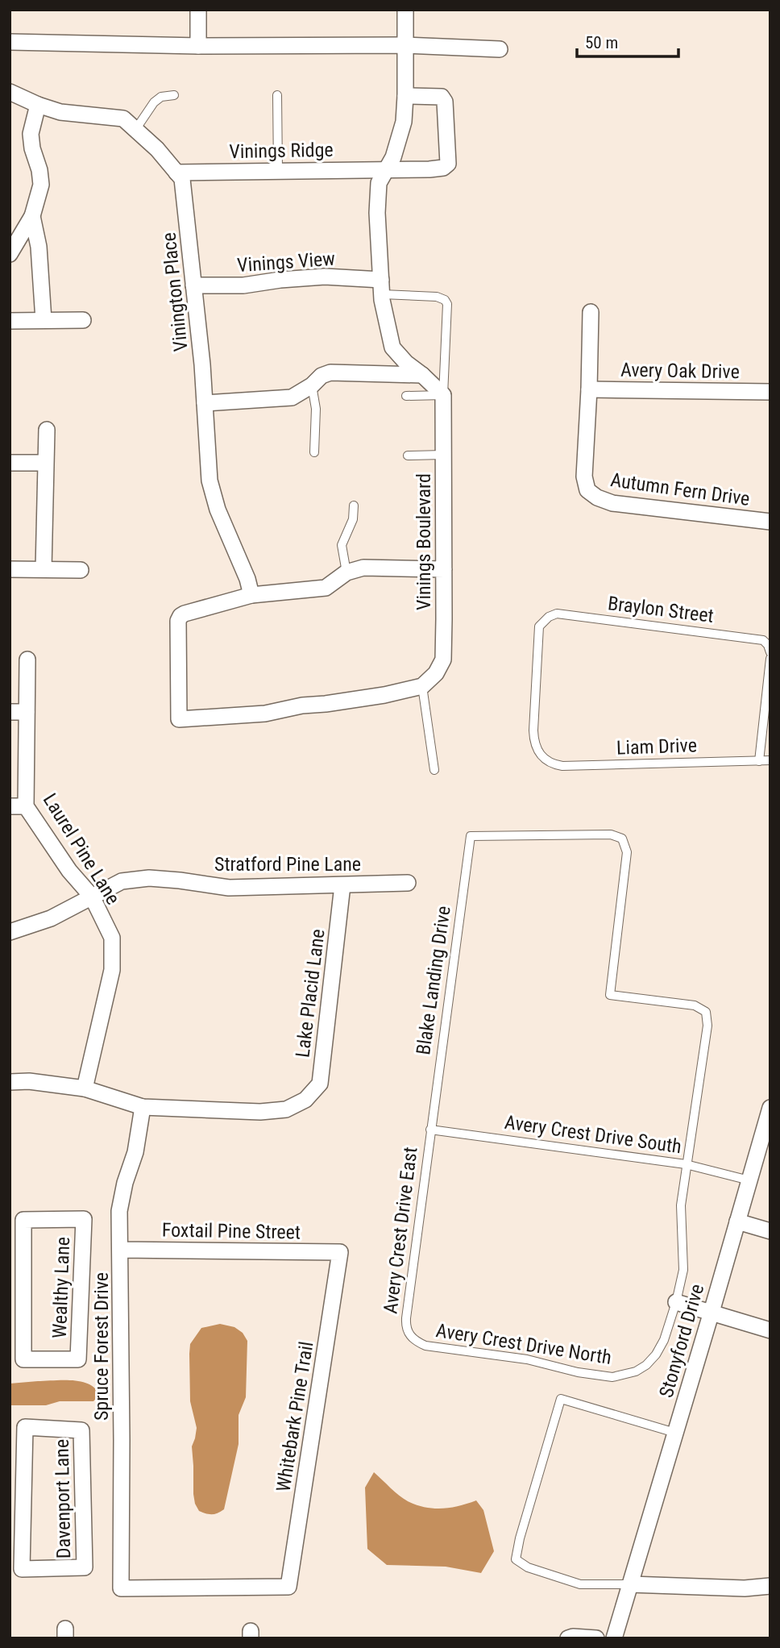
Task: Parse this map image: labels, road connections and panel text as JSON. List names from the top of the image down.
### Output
{
  "streets": {
    "street": [
      "Vinings Ridge",
      "Vinings View",
      "Vinington Place",
      "Avery Oak Drive",
      "Autumn Fern Drive",
      "Vinings Boulevard",
      "Laurel Pine Lane",
      "Stratford Pine Lane",
      "Lake Placid Lane",
      "Foxtail Pine Street",
      "Wealthy Lane",
      "Stonyford Drive",
      "Spruce Forest Drive",
      "Whitebark Pine Trail",
      "Davenport Lane"
    ],
    "lane": [
      "Braylon Street",
      "Liam Drive",
      "Blake Landing Drive",
      "Avery Crest Drive South",
      "Avery Crest Drive East",
      "Avery Crest Drive North"
    ]
  },
  "crossings": [
    ["Vinings Ridge", "Vinington Place"],
    ["Vinings View", "Vinington Place"],
    ["Avery Oak Drive", "Autumn Fern Drive"],
    ["Braylon Street", "Liam Drive"],
    ["Laurel Pine Lane", "Stratford Pine Lane"],
    ["Stratford Pine Lane", "Lake Placid Lane"],
    ["Blake Landing Drive", "Avery Crest Drive South"],
    ["Blake Landing Drive", "Avery Crest Drive East"],
    ["Lake Placid Lane", "Spruce Forest Drive"],
    ["Avery Crest Drive South", "Avery Crest Drive East"],
    ["Avery Crest Drive South", "Stonyford Drive"],
    ["Avery Crest Drive East", "Avery Crest Drive North"],
    ["Foxtail Pine Street", "Spruce Forest Drive"],
    ["Foxtail Pine Street", "Whitebark Pine Trail"],
    ["Spruce Forest Drive", "Whitebark Pine Trail"]
  ],
  "scale_bar": "50 m"
}
